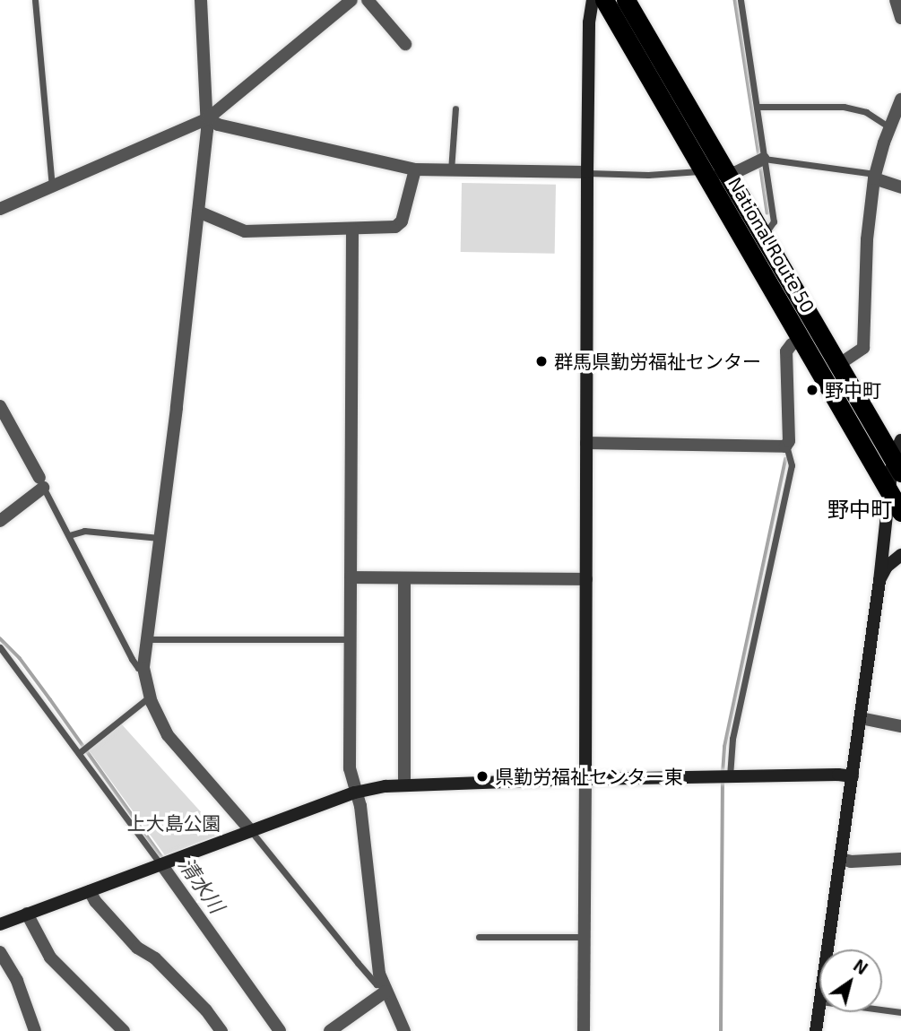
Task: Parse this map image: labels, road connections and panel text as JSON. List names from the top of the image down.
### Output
{
  "streets": {
    "highway": ["National Route 50"]
  },
  "districts": ["野中町"],
  "water": ["清水川"],
  "parks": ["上大島公園"],
  "places": ["群馬県勤労福祉センター", "野中町", "県勤労福祉センター東"],
  "north": "top right"
}
